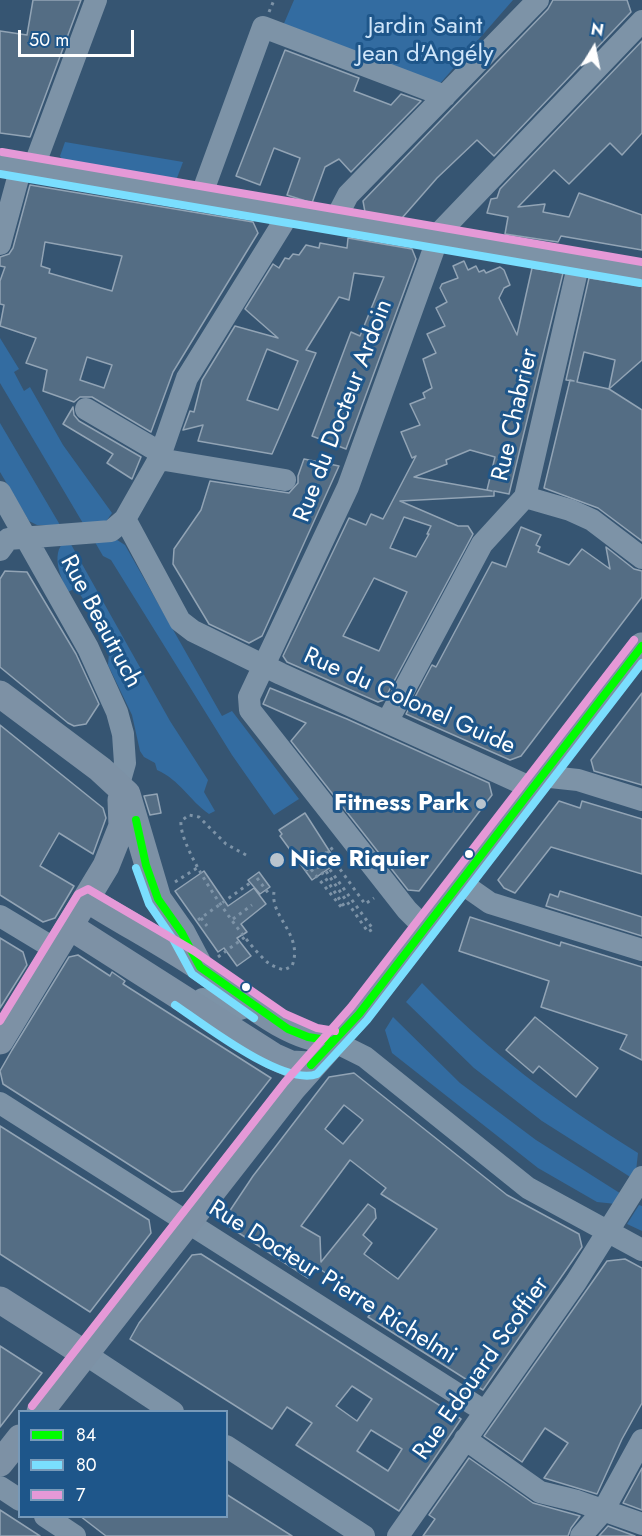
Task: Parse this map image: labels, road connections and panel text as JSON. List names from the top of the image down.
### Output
{
  "streets": {
    "street": [
      "Rue du Docteur Ardoin",
      "Rue Chabrier",
      "Rue Beautruch",
      "Rue du Colonel Guide",
      "Rue Docteur Pierre Richelmi",
      "Rue Edouard Scoffier"
    ]
  },
  "crossings": [
    ["Rue du Docteur Ardoin", "Rue du Colonel Guide"],
    ["Rue Chabrier", "Rue du Colonel Guide"],
    ["Rue Docteur Pierre Richelmi", "Rue Edouard Scoffier"]
  ],
  "parks": ["Jardin Saint Jean d'Angély"],
  "places": ["Fitness Park", "Nice Riquier"],
  "lines": ["transit line 7", "transit line 80", "transit line 84"],
  "legend": ["84", "80", "7"],
  "scale_bar": "50 m",
  "north": "top"
}
